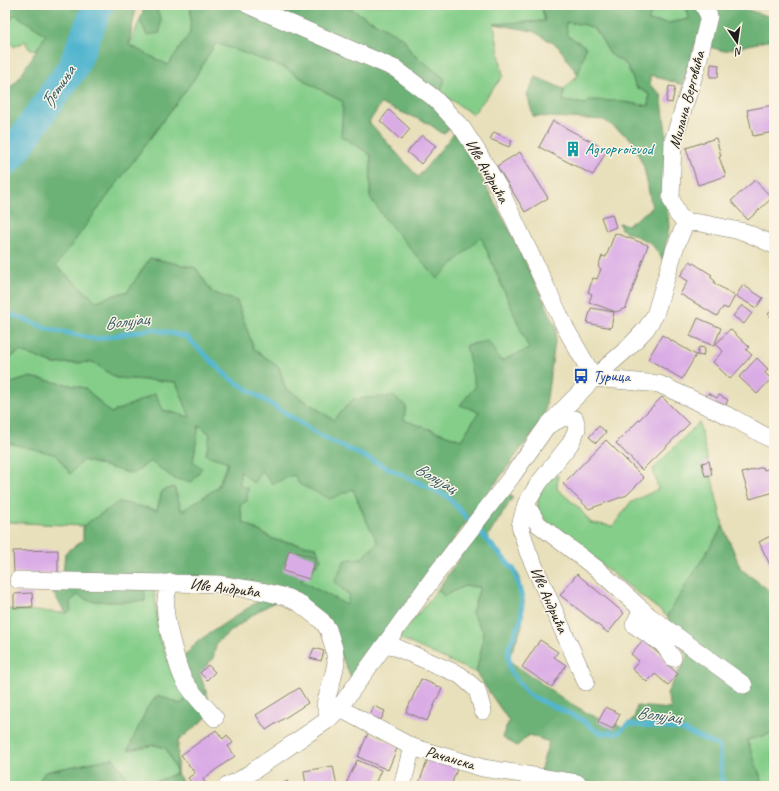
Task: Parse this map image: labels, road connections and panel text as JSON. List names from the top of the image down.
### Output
{
  "streets": {
    "street": ["Милана Верговића", "Иве Андрића", "Рачанска"]
  },
  "crossings": [
    ["Иве Андрића", "Рачанска"]
  ],
  "water": ["Ђетиња", "Волујац"],
  "places": {
    "building": ["Agroproizvod"],
    "bus stop": ["Турица"]
  },
  "north": "bottom"
}
